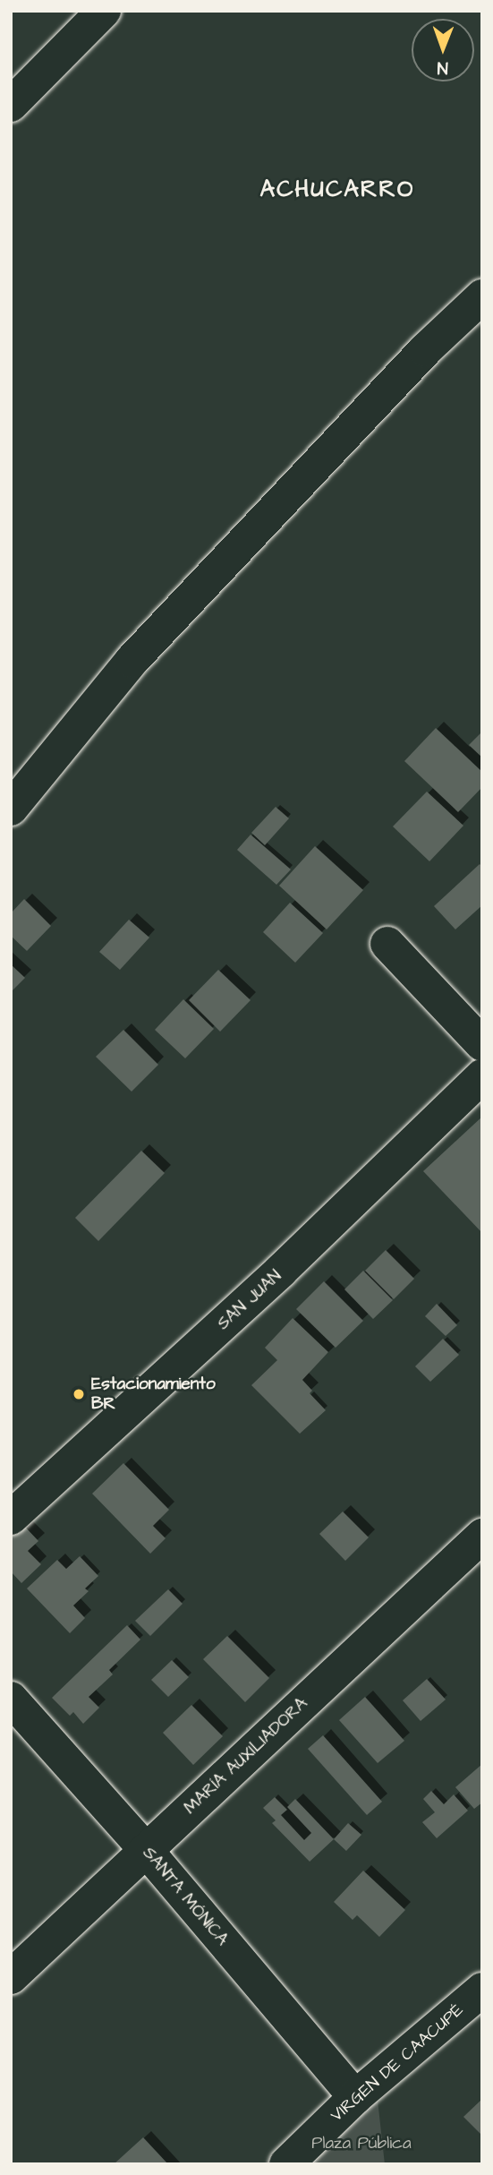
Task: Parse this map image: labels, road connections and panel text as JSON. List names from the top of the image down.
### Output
{
  "streets": {
    "street": [
      "SAN JUAN",
      "MARÍA AUXILIADORA",
      "SANTA MÓNICA",
      "VIRGEN DE CAACUPÉ"
    ]
  },
  "crossings": [
    ["MARÍA AUXILIADORA", "SANTA MÓNICA"],
    ["SANTA MÓNICA", "VIRGEN DE CAACUPÉ"]
  ],
  "districts": ["ACHUCARRO"],
  "parks": ["Plaza Pública"],
  "places": ["Estacionamiento BR"],
  "north": "bottom"
}
